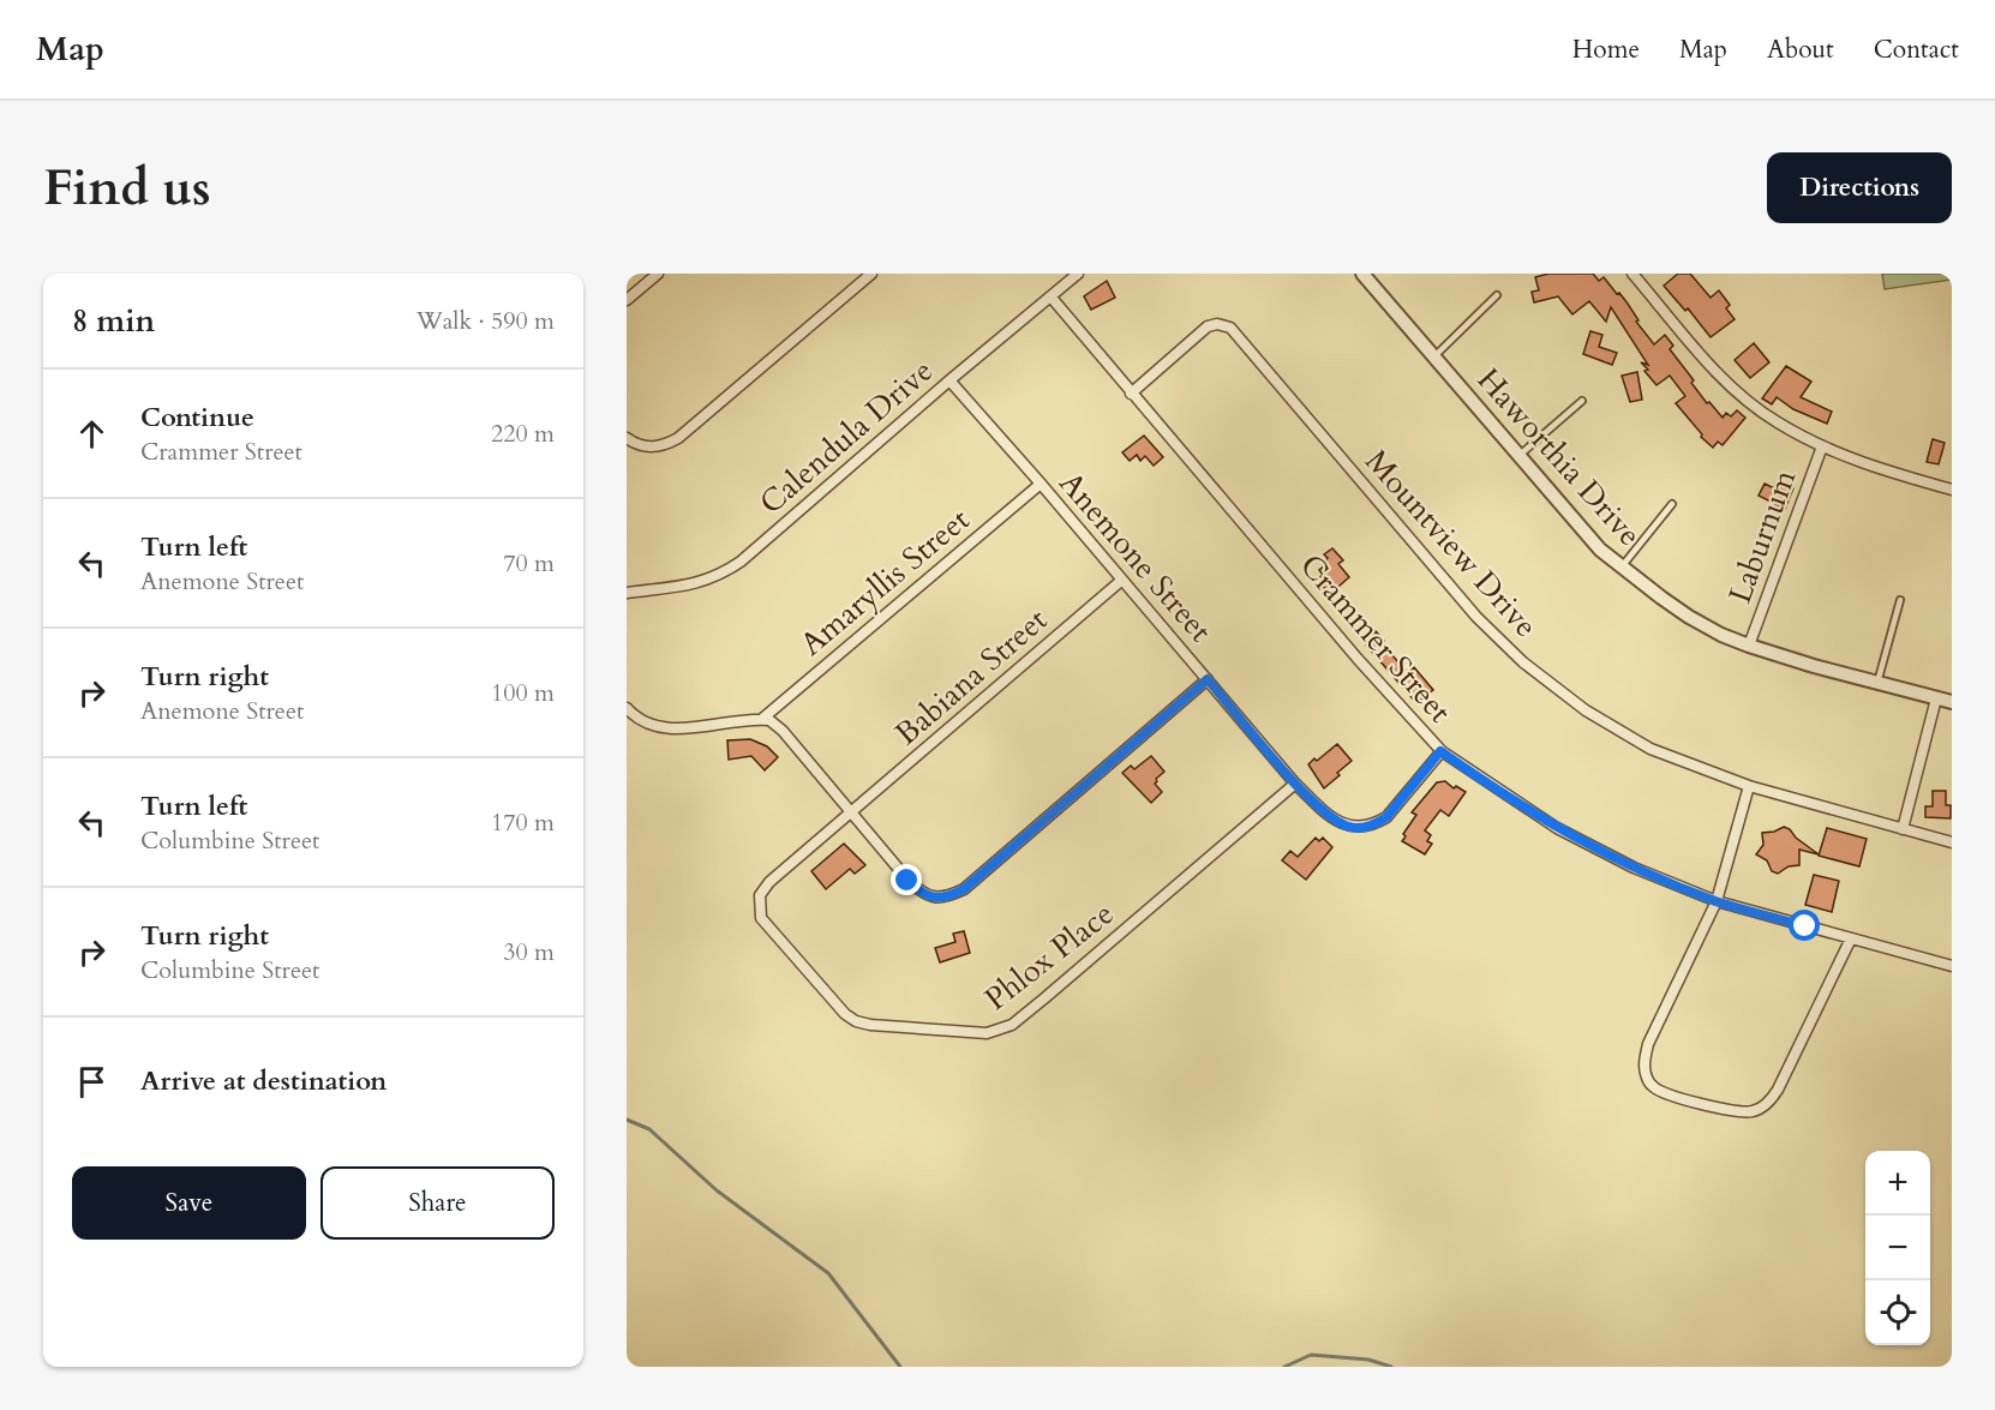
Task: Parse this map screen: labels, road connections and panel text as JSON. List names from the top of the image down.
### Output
{
  "streets": {
    "street": [
      "Calendula Drive",
      "Haworthia Drive",
      "Laburnum",
      "Mountview Drive",
      "Anemone Street",
      "Amaryllis Street",
      "Crammer Street",
      "Babiana Street",
      "Phlox Place"
    ]
  },
  "crossings": [
    ["Calendula Drive", "Anemone Street"],
    ["Calendula Drive", "Crammer Street"],
    ["Haworthia Drive", "Laburnum"],
    ["Mountview Drive", "Crammer Street"],
    ["Anemone Street", "Amaryllis Street"],
    ["Anemone Street", "Crammer Street"],
    ["Anemone Street", "Babiana Street"],
    ["Anemone Street", "Phlox Place"],
    ["Babiana Street", "Phlox Place"]
  ],
  "page": {
    "header": "Map",
    "nav": [
      "Home",
      "Map",
      "About",
      "Contact"
    ],
    "buttons": [
      "Directions",
      ["Save", "Share"]
    ],
    "title": "Find us",
    "heading": ["8 min", "Walk · 590 m"],
    "list": [
      ["Continue", "Crammer Street", "220 m"],
      ["Turn left", "Anemone Street", "70 m"],
      ["Turn right", "Anemone Street", "100 m"],
      ["Turn left", "Columbine Street", "170 m"],
      ["Turn right", "Columbine Street", "30 m"],
      "Arrive at destination"
    ],
    "map_buttons": ["+", "−"]
  }
}
